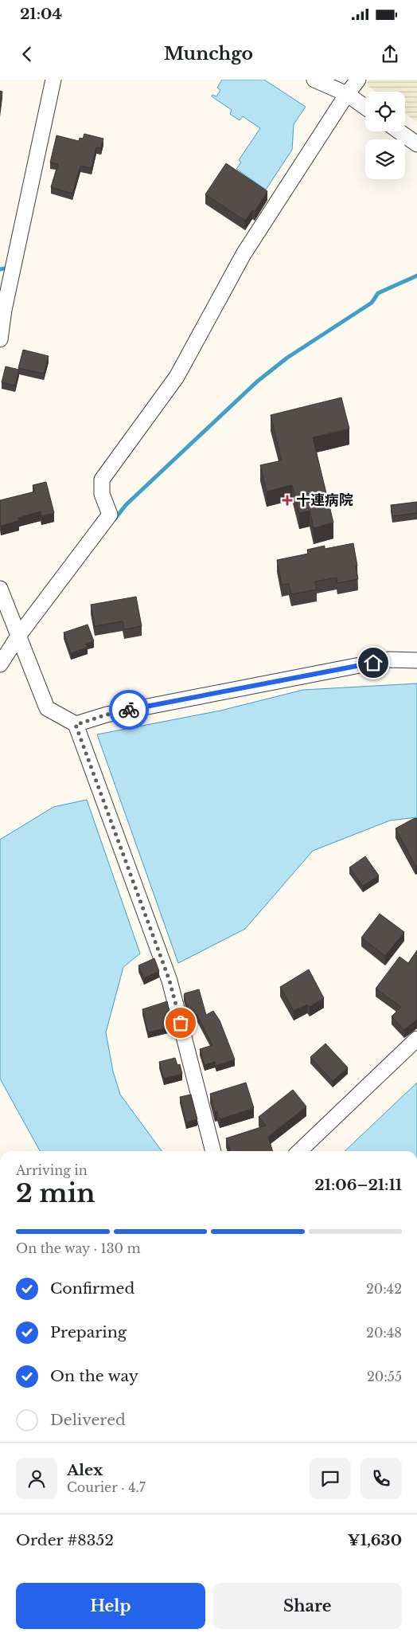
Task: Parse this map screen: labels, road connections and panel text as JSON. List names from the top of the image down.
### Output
{
  "places": {
    "health": ["十連病院"]
  },
  "page": {
    "status": "21:04",
    "header": "Munchgo",
    "heading": ["2 min", "Arriving in", "21:06–21:11"],
    "panel": [
      "Alex",
      "Courier · 4.7",
      "Order #8352",
      "¥1,630"
    ],
    "bar": "On the way · 130 m",
    "list": [
      ["Confirmed", "20:42"],
      ["Preparing", "20:48"],
      ["On the way", "20:55"],
      "Delivered"
    ],
    "buttons": ["Help", "Share"]
  }
}
